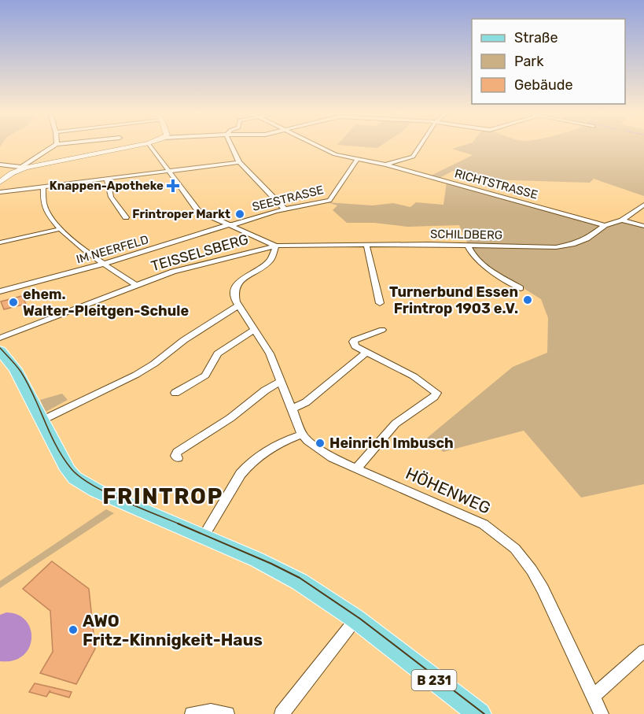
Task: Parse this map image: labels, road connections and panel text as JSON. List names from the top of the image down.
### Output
{
  "streets": {
    "main road": ["B 231"],
    "street": [
      "RICHTSTRASSE",
      "SEESTRASSE",
      "SCHILDBERG",
      "IM NEERFELD",
      "TEISSELSBERG",
      "HÖHENWEG"
    ]
  },
  "crossings": [
    ["RICHTSTRASSE", "SEESTRASSE"],
    ["RICHTSTRASSE", "SCHILDBERG"],
    ["SEESTRASSE", "IM NEERFELD"],
    ["SCHILDBERG", "TEISSELSBERG"]
  ],
  "districts": ["FRINTROP"],
  "places": {
    "health": ["Knappen-Apotheke"],
    "other": [
      "Frintroper Markt",
      "Turnerbund Essen Frintrop 1903 e.V.",
      "ehem. Walter-Pleitgen-Schule",
      "Heinrich Imbusch",
      "AWO Fritz-Kinnigkeit-Haus"
    ]
  },
  "legend": ["Straße", "Park", "Gebäude"]
}
